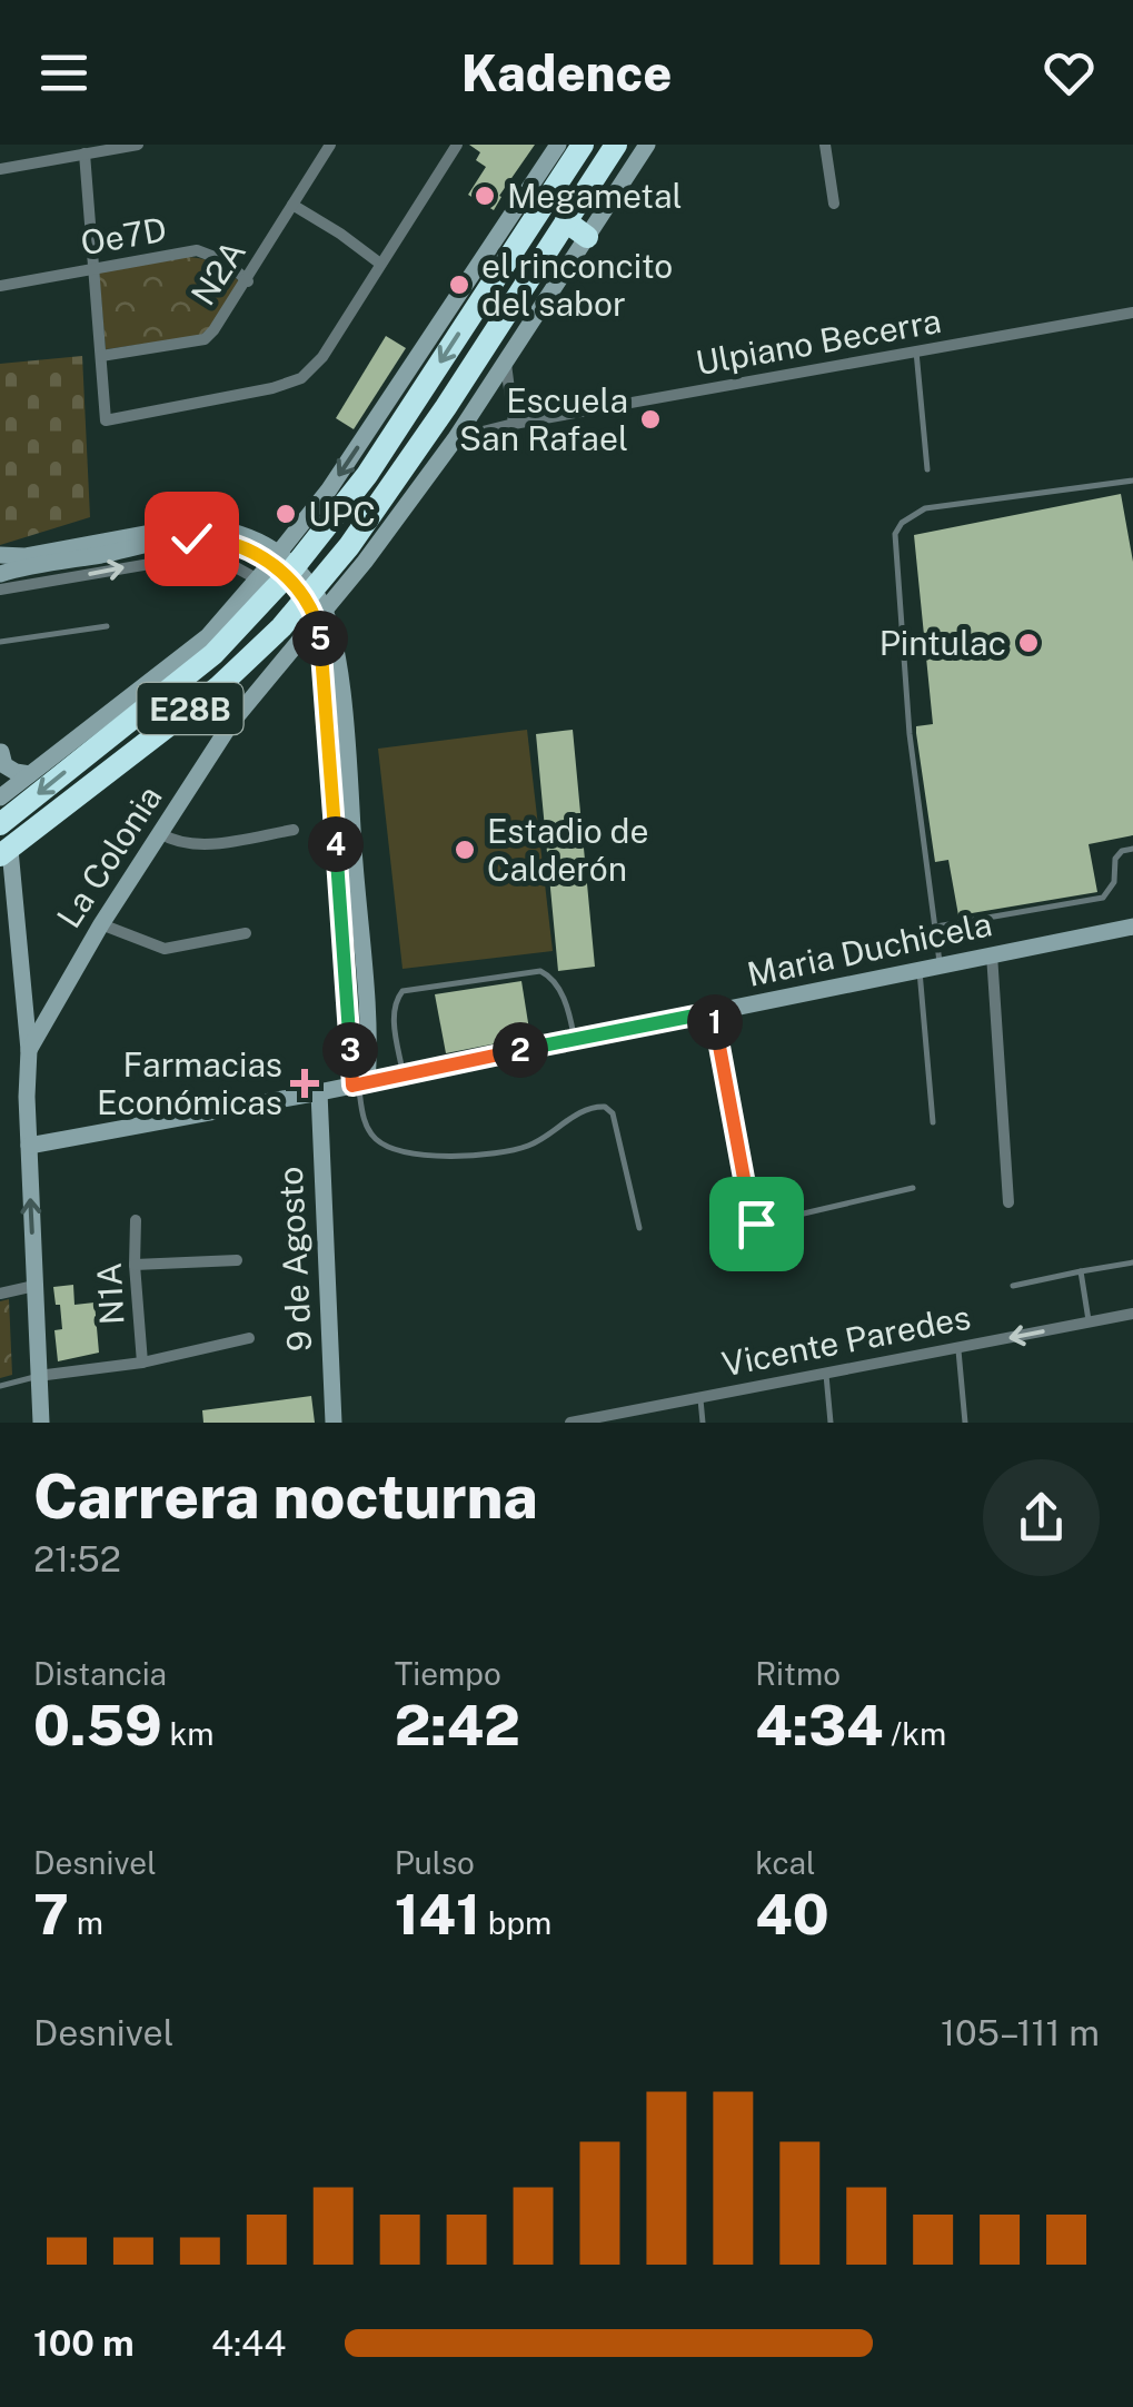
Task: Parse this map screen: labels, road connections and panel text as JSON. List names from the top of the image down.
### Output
{
  "streets": {
    "highway": ["E28B"],
    "main road": ["La Colonia", "Maria Duchicela", "9 de Agosto"],
    "street": [
      "Oe7D",
      "N2A",
      "Ulpiano Becerra",
      "N1A",
      "Vicente Paredes"
    ]
  },
  "crossings": [
    ["Oe7D", "N2A"],
    ["Ulpiano Becerra", "La Colonia"],
    ["Maria Duchicela", "9 de Agosto"]
  ],
  "places": {
    "other": [
      "Megametal",
      "el rinconcito del sabor",
      "Escuela San Rafael",
      "UPC",
      "Pintulac",
      "Estadio de Calderón"
    ],
    "health": ["Farmacias Económicas"]
  },
  "page": {
    "header": "Kadence",
    "pins": [
      "5",
      "4",
      "1",
      "2",
      "3"
    ],
    "heading": ["Carrera nocturna", "21:52"],
    "stats": [
      ["Distancia", "0.59 km"],
      ["Tiempo", "2:42"],
      ["Ritmo", "4:34 /km"],
      ["Desnivel", "7 m"],
      ["Pulso", "141 bpm"],
      ["kcal", "40"]
    ],
    "chart": ["Desnivel", "105–111 m"],
    "list": [
      {
        "name": "100 m",
        "note": "4:44"
      }
    ]
  }
}
